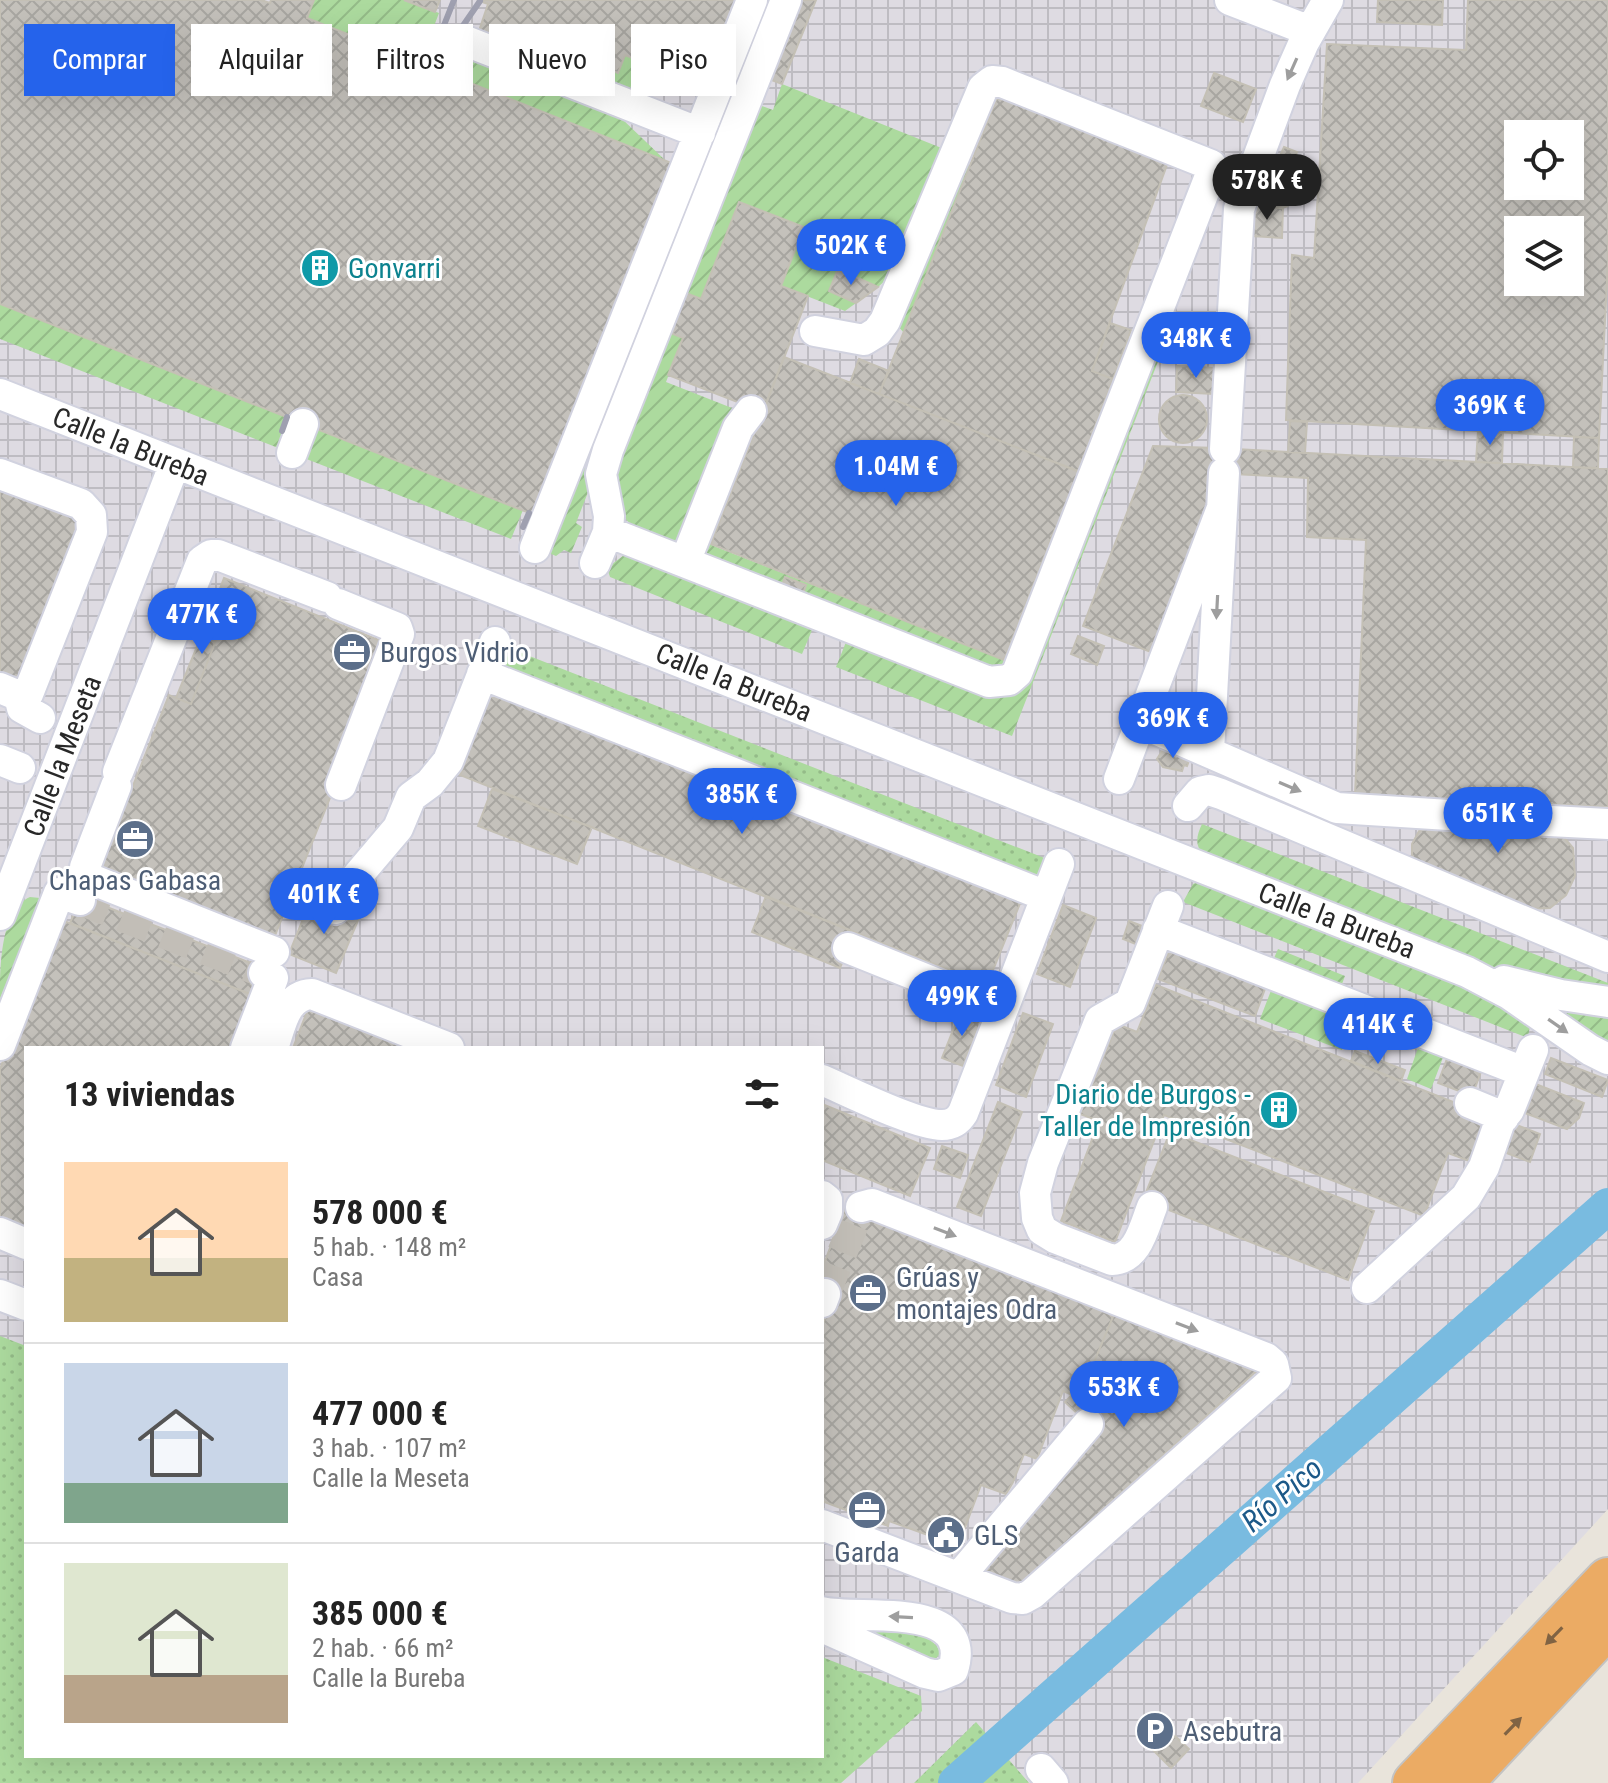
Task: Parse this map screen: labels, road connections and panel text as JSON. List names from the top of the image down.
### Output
{
  "streets": {
    "street": ["Calle la Bureba", "Calle la Meseta"]
  },
  "crossings": [
    ["Calle la Bureba", "Calle la Meseta"]
  ],
  "water": ["Río Pico"],
  "places": {
    "building": ["Gonvarri", "Diario de Burgos - Taller de Impresión"],
    "office": [
      "Burgos Vidrio",
      "Chapas Gabasa",
      "Grúas y montajes Odra",
      "Garda"
    ],
    "public building": ["GLS"],
    "parking": ["Asebutra"]
  },
  "page": {
    "chip": [
      "Comprar",
      "Alquilar",
      "Filtros",
      "Nuevo",
      "Piso"
    ],
    "price": [
      "578K €",
      "502K €",
      "348K €",
      "369K €",
      "1.04M €",
      "477K €",
      "369K €",
      "385K €",
      "651K €",
      "401K €",
      "499K €",
      "414K €",
      "553K €"
    ],
    "heading": "13 viviendas",
    "list": [
      {
        "name": "578 000 €",
        "note": "5 hab. · 148 m² · Casa"
      },
      {
        "name": "477 000 €",
        "note": "3 hab. · 107 m² · Calle la Meseta"
      },
      {
        "name": "385 000 €",
        "note": "2 hab. · 66 m² · Calle la Bureba"
      }
    ]
  }
}
